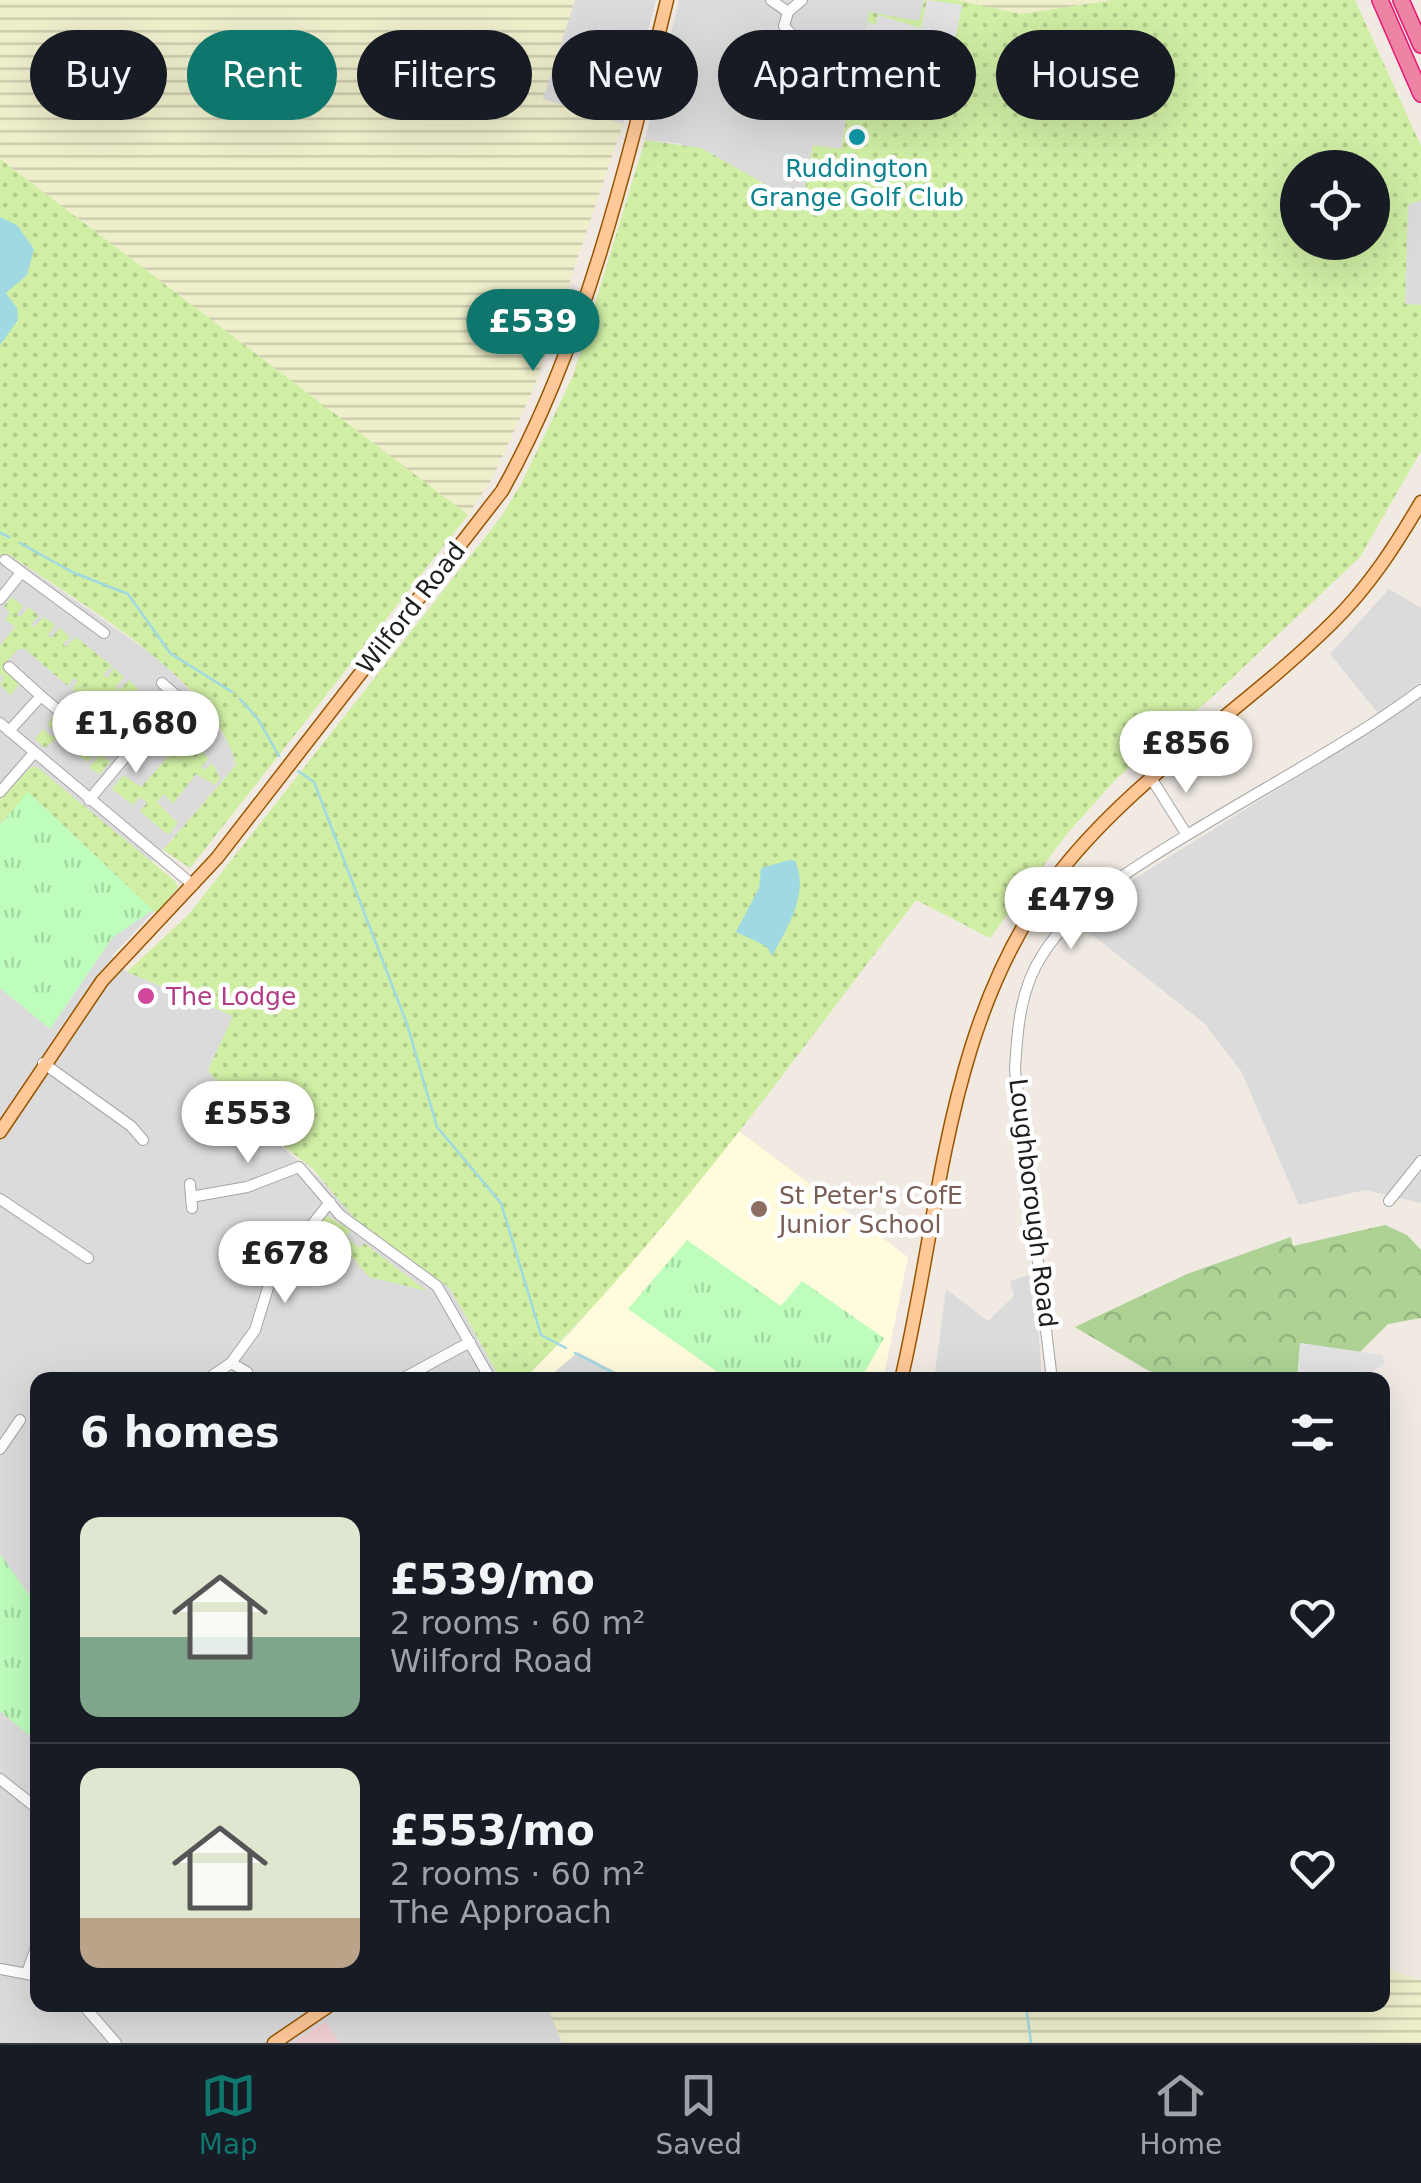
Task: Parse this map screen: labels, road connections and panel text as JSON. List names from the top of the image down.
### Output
{
  "streets": {
    "main road": ["Wilford Road"],
    "street": ["Loughborough Road"]
  },
  "places": ["Ruddington Grange Golf Club", "The Lodge", "St Peter's CofE Junior School"],
  "page": {
    "chip": [
      "Buy",
      "Rent",
      "Filters",
      "New",
      "Apartment",
      "House"
    ],
    "price": [
      "£539",
      "£1,680",
      "£856",
      "£479",
      "£553",
      "£678"
    ],
    "heading": "6 homes",
    "list": [
      {
        "name": "£539/mo",
        "note": "2 rooms · 60 m² · Wilford Road"
      },
      {
        "name": "£553/mo",
        "note": "2 rooms · 60 m² · The Approach"
      }
    ],
    "tabs": ["Map", "Saved", "Home"]
  }
}
